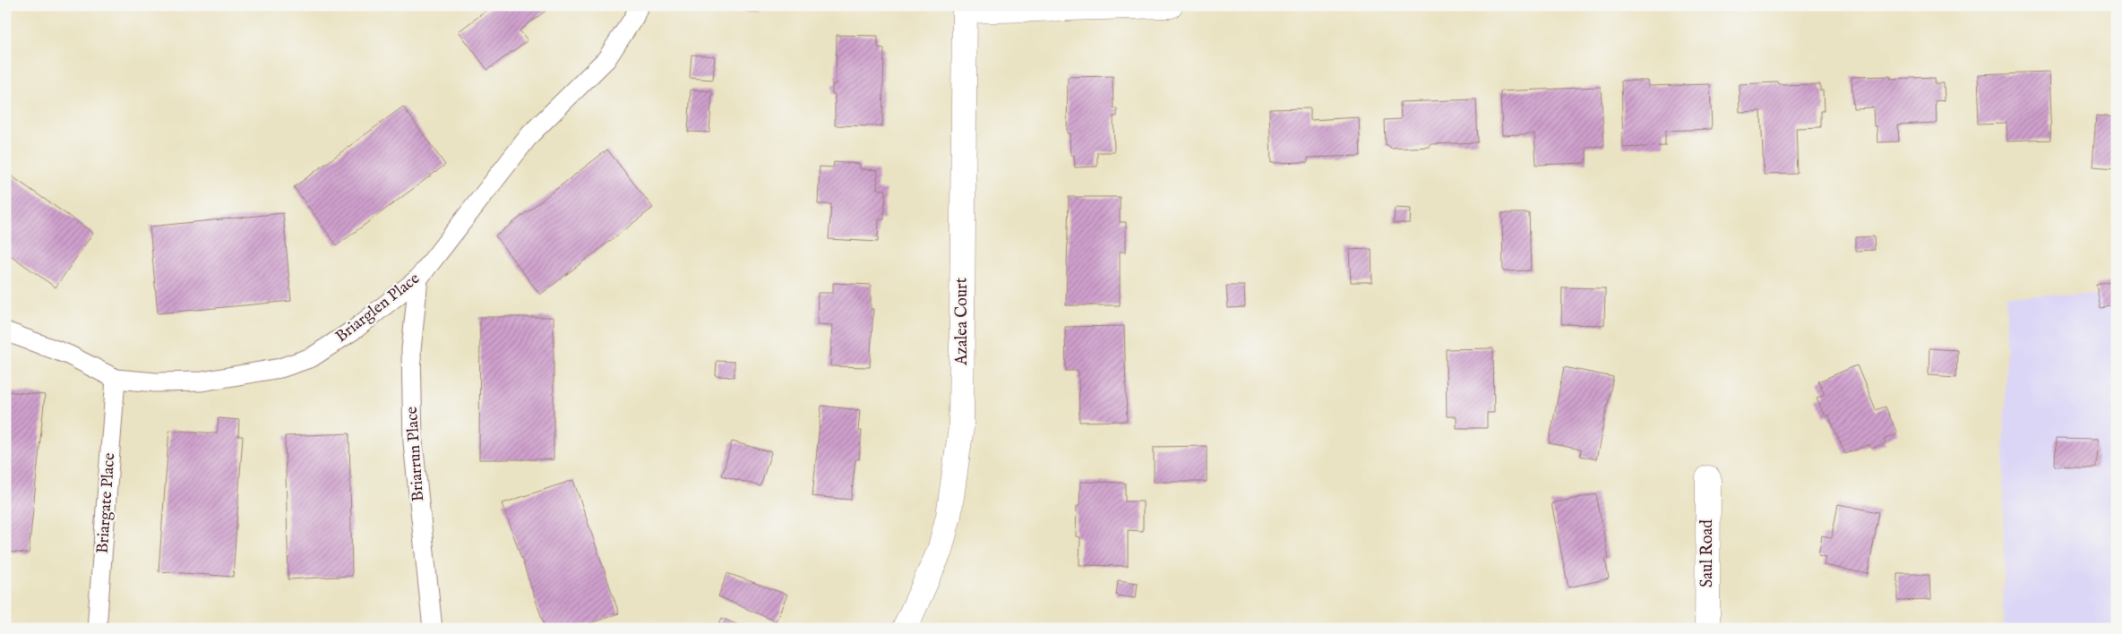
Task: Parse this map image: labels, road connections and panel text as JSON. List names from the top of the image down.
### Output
{
  "streets": {
    "street": ["Azalea Court", "Saul Road"],
    "lane": ["Briarglen Place", "Briarrun Place", "Briargate Place"]
  },
  "crossings": [
    ["Briarglen Place", "Briarrun Place"],
    ["Briarglen Place", "Briargate Place"]
  ]
}
